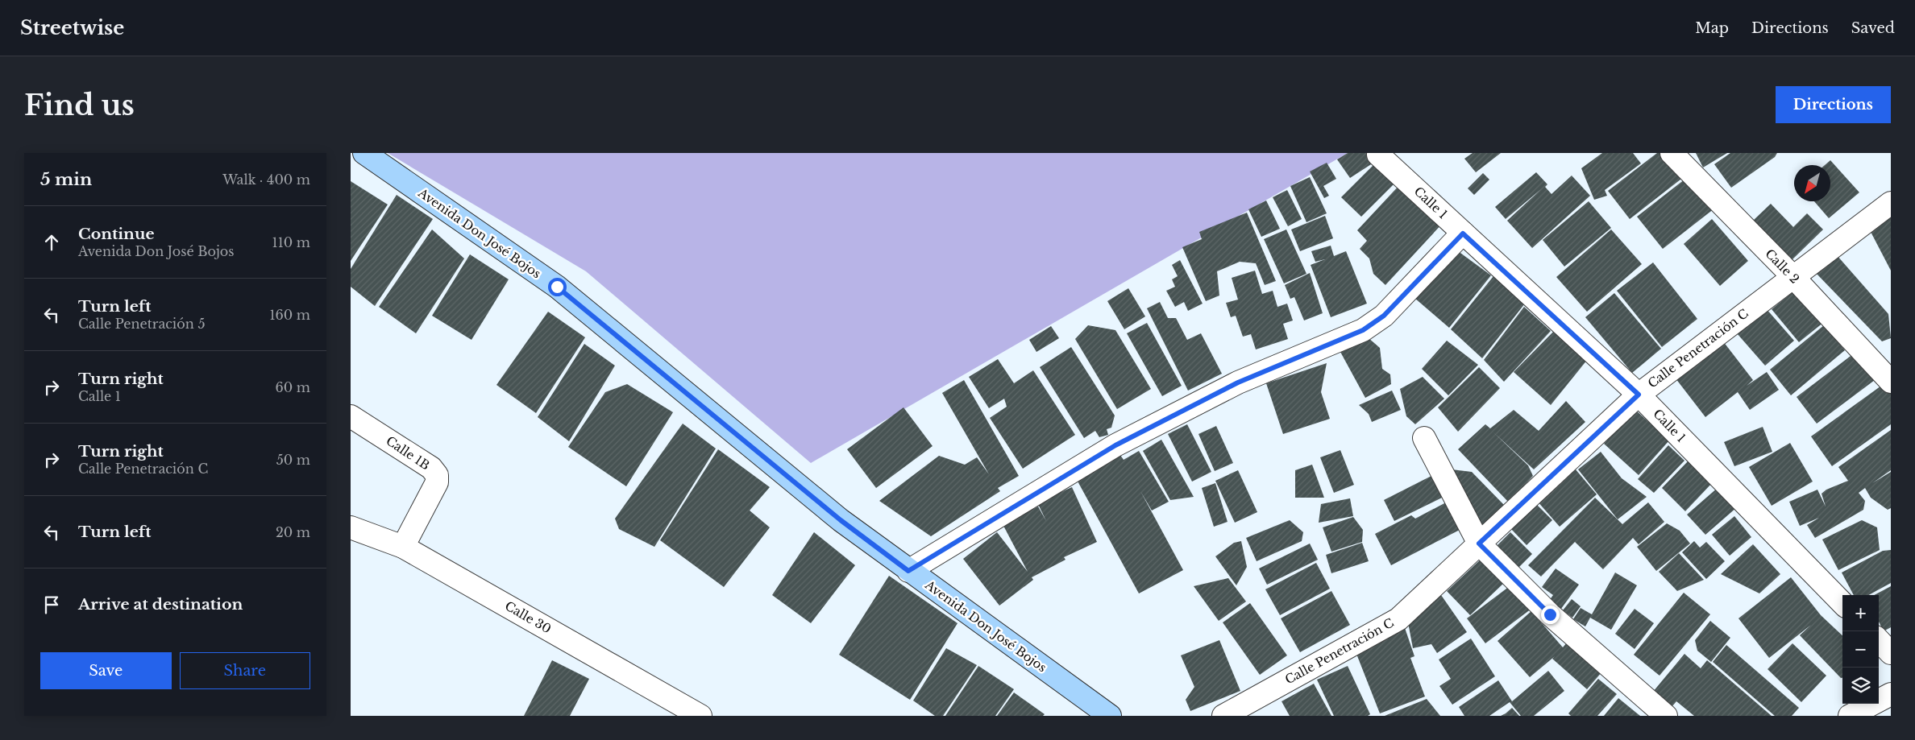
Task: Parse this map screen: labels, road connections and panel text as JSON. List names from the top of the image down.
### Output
{
  "streets": {
    "street": [
      "Calle 1",
      "Avenida Don José Bojos",
      "Calle 2",
      "Calle Penetración C",
      "Calle 1B",
      "Calle 30"
    ]
  },
  "crossings": [
    ["Calle 1", "Calle Penetración C"],
    ["Calle 2", "Calle Penetración C"],
    ["Calle 1B", "Calle 30"]
  ],
  "north": "bottom left",
  "page": {
    "header": "Streetwise",
    "nav": ["Map", "Directions", "Saved"],
    "buttons": [
      "Directions",
      ["Save", "Share"]
    ],
    "title": "Find us",
    "heading": ["5 min", "Walk · 400 m"],
    "list": [
      ["Continue", "Avenida Don José Bojos", "110 m"],
      ["Turn left", "Calle Penetración 5", "160 m"],
      ["Turn right", "Calle 1", "60 m"],
      ["Turn right", "Calle Penetración C", "50 m"],
      ["Turn left", "20 m"],
      "Arrive at destination"
    ],
    "map_buttons": ["+", "−"]
  }
}
